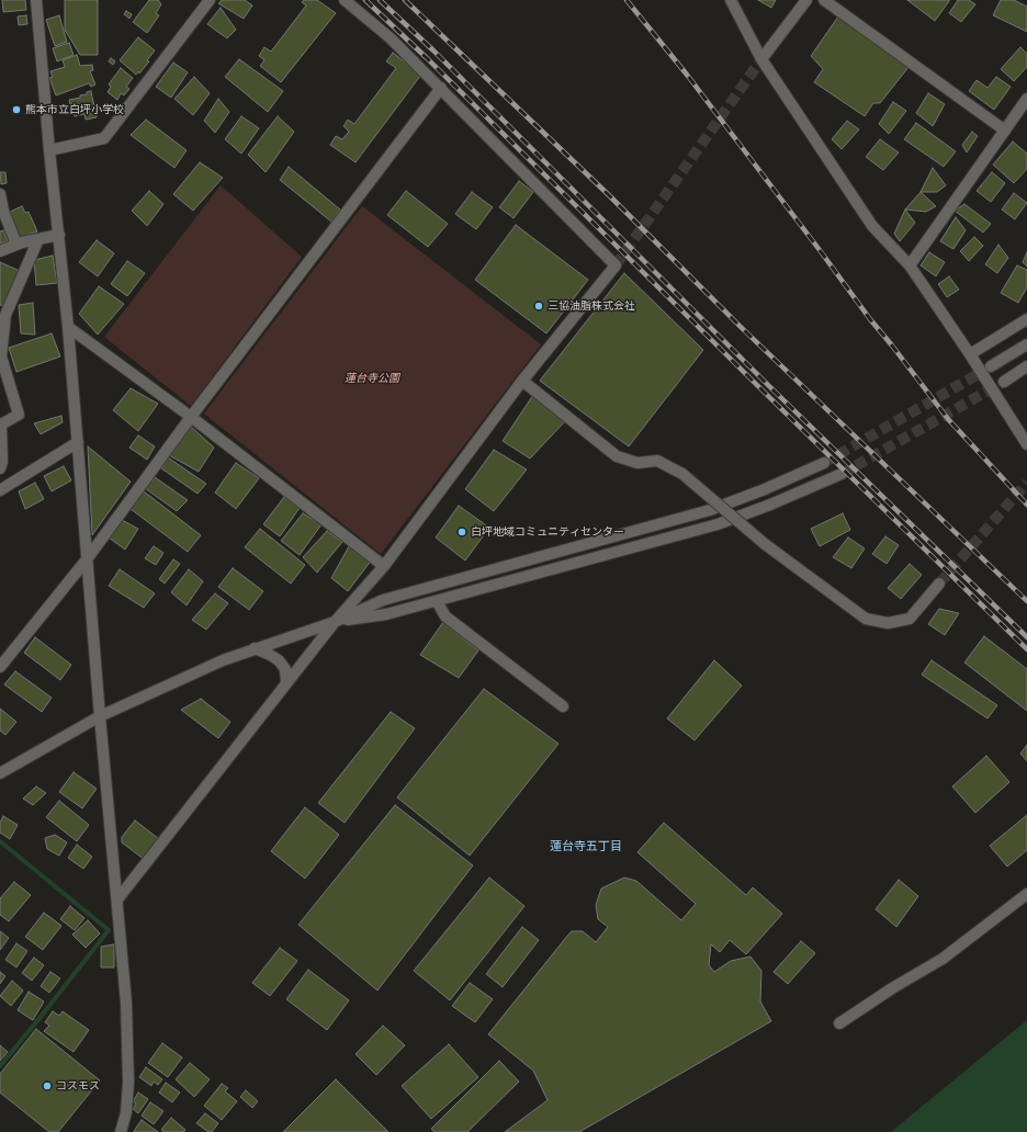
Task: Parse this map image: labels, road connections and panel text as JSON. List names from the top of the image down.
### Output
{
  "districts": ["蓮台寺五丁目"],
  "parks": ["蓮台寺公園"],
  "places": [
    "熊本市立白坪小学校",
    "三協油脂株式会社",
    "白坪地域コミュニティセンター",
    "コスモス"
  ]
}
